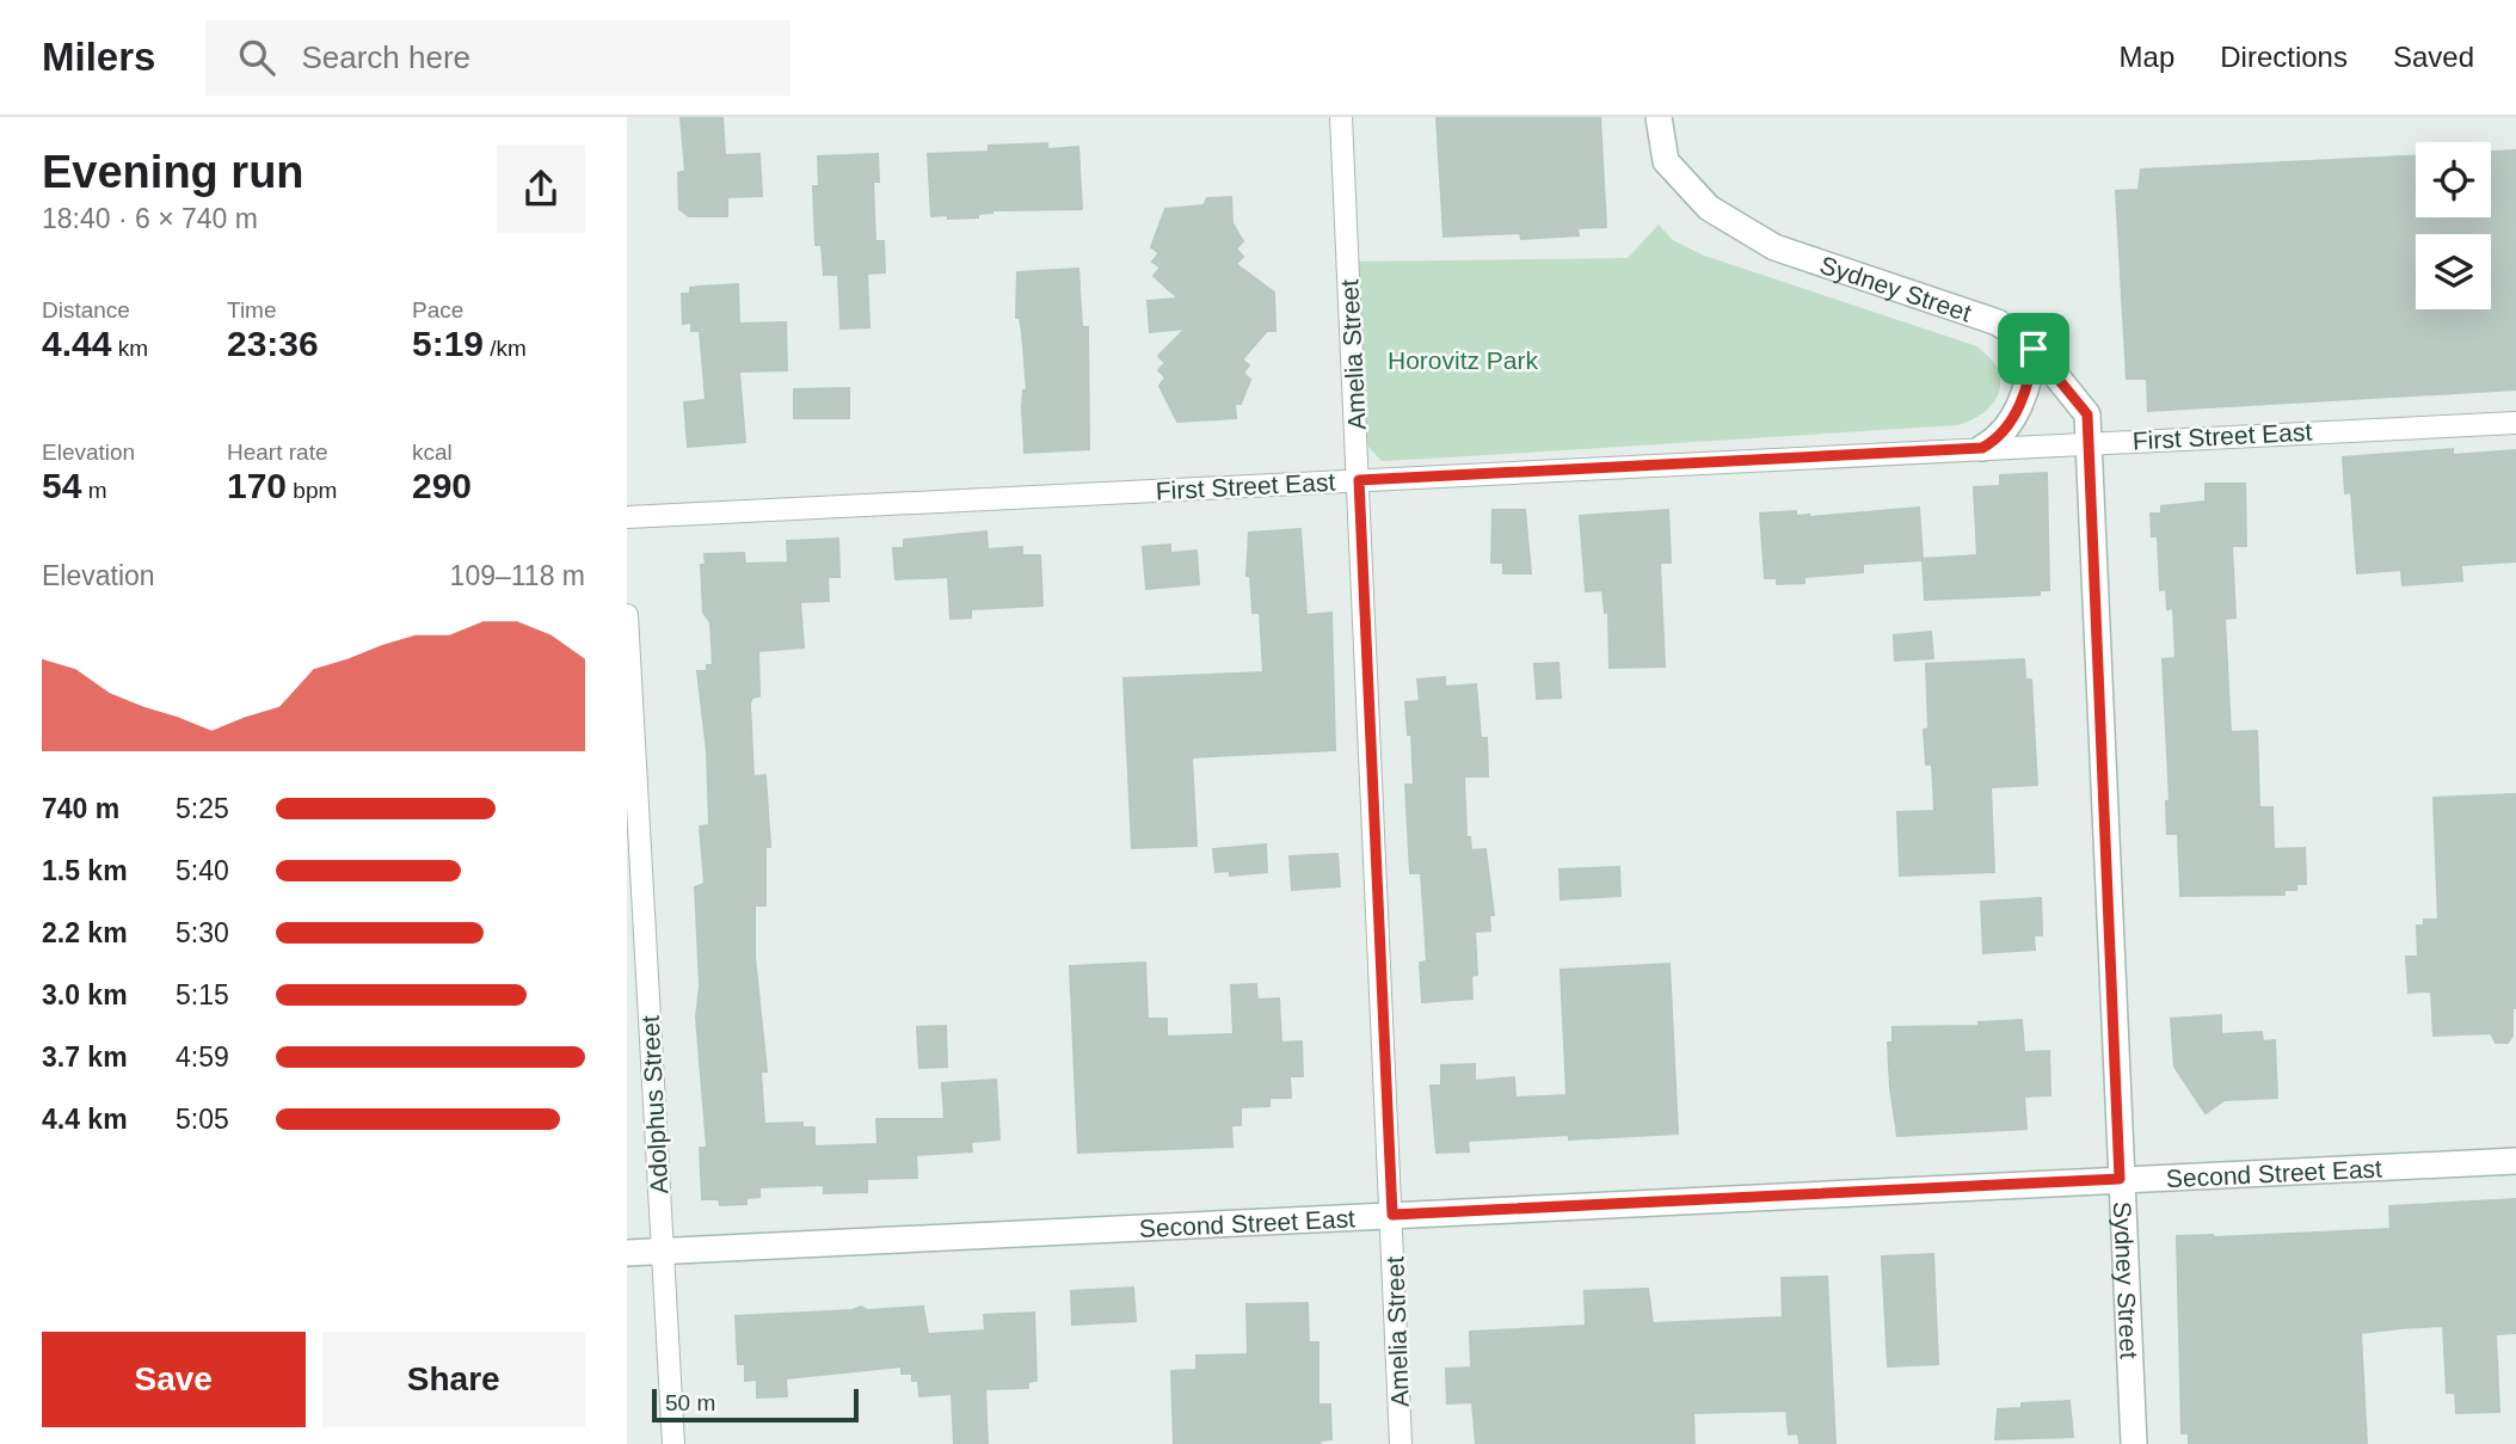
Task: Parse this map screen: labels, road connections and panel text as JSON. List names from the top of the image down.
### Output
{
  "streets": {
    "main road": ["Sydney Street", "Second Street East"],
    "street": ["Amelia Street", "First Street East", "Adolphus Street"]
  },
  "crossings": [
    ["Sydney Street", "First Street East"],
    ["Sydney Street", "Second Street East"],
    ["Amelia Street", "First Street East"],
    ["Amelia Street", "Second Street East"],
    ["Adolphus Street", "Second Street East"]
  ],
  "parks": ["Horovitz Park"],
  "scale_bar": "50 m",
  "page": {
    "header": "Milers",
    "search": "Search here",
    "nav": ["Map", "Directions", "Saved"],
    "heading": ["Evening run", "18:40 · 6 × 740 m"],
    "stats": [
      ["Distance", "4.44 km"],
      ["Time", "23:36"],
      ["Pace", "5:19 /km"],
      ["Elevation", "54 m"],
      ["Heart rate", "170 bpm"],
      ["kcal", "290"]
    ],
    "chart": ["Elevation", "109–118 m"],
    "list": [
      {
        "name": "740 m",
        "note": "5:25"
      },
      {
        "name": "1.5 km",
        "note": "5:40"
      },
      {
        "name": "2.2 km",
        "note": "5:30"
      },
      {
        "name": "3.0 km",
        "note": "5:15"
      },
      {
        "name": "3.7 km",
        "note": "4:59"
      },
      {
        "name": "4.4 km",
        "note": "5:05"
      }
    ],
    "buttons": ["Save", "Share"],
    "scale": "50 m"
  }
}
